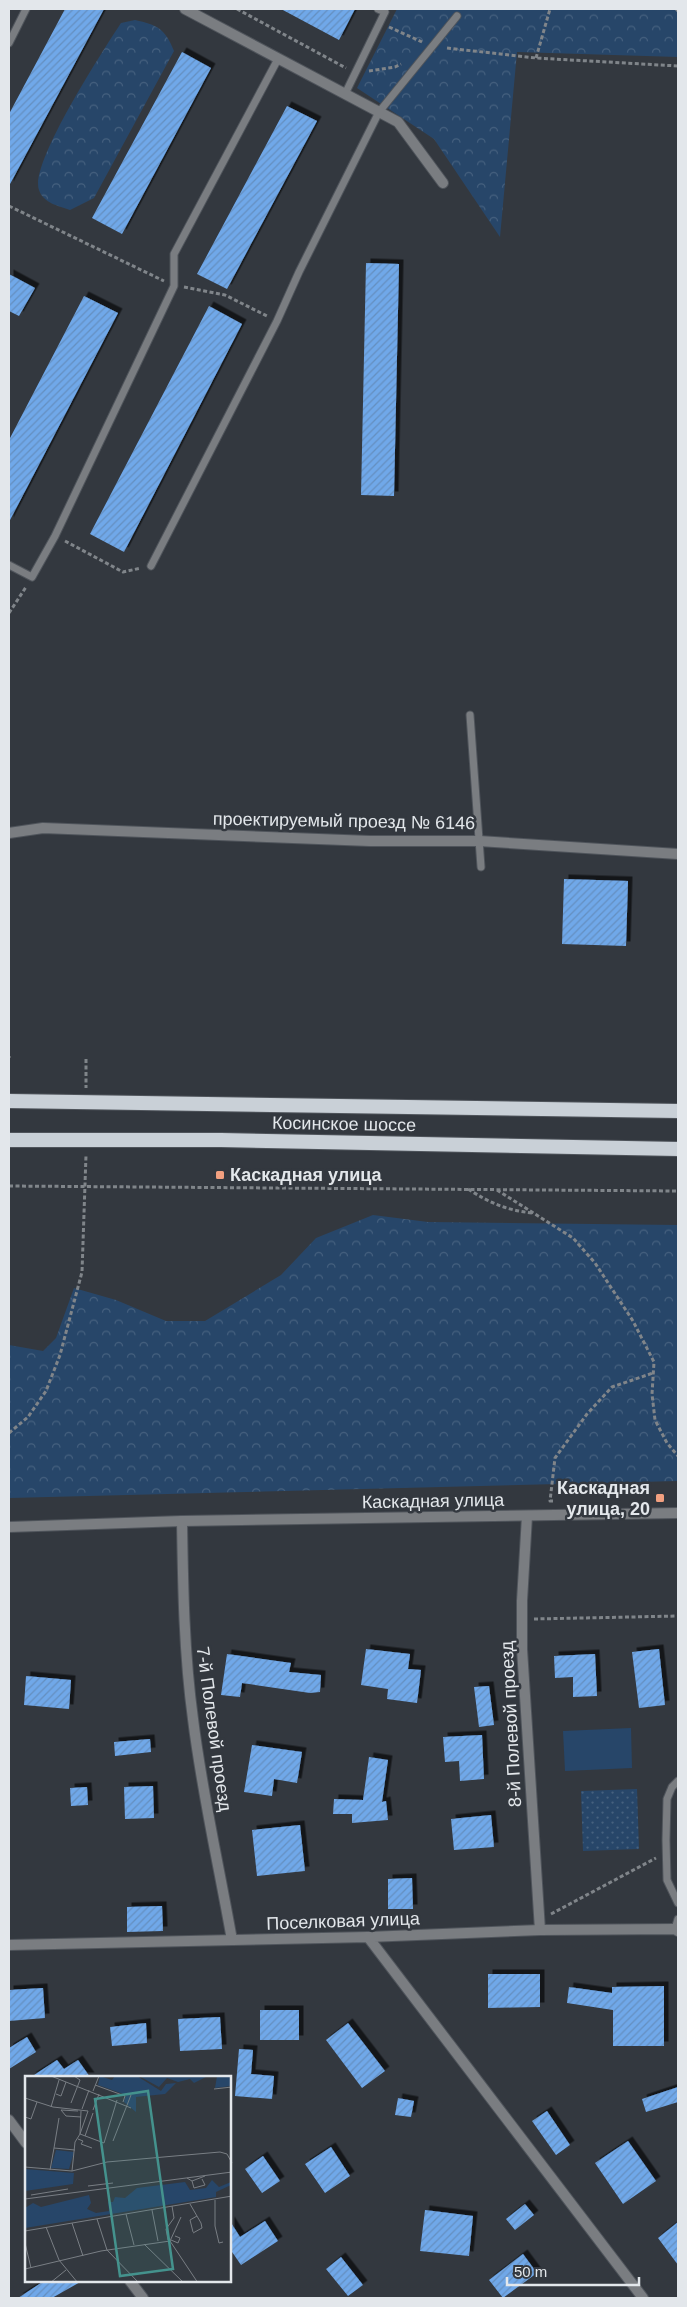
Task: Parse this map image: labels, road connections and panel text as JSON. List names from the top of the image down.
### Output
{
  "streets": {
    "highway": ["Косинское шоссе"],
    "street": [
      "проектируемый проезд № 6146",
      "Каскадная улица",
      "8-й Полевой проезд",
      "7-й Полевой проезд",
      "Поселковая улица"
    ]
  },
  "crossings": [
    ["Каскадная улица", "8-й Полевой проезд"],
    ["Каскадная улица", "7-й Полевой проезд"],
    ["8-й Полевой проезд", "Поселковая улица"],
    ["7-й Полевой проезд", "Поселковая улица"]
  ],
  "places": {
    "transit": ["Каскадная улица", "Каскадная улица, 20"]
  },
  "scale_bar": "50 m"
}
